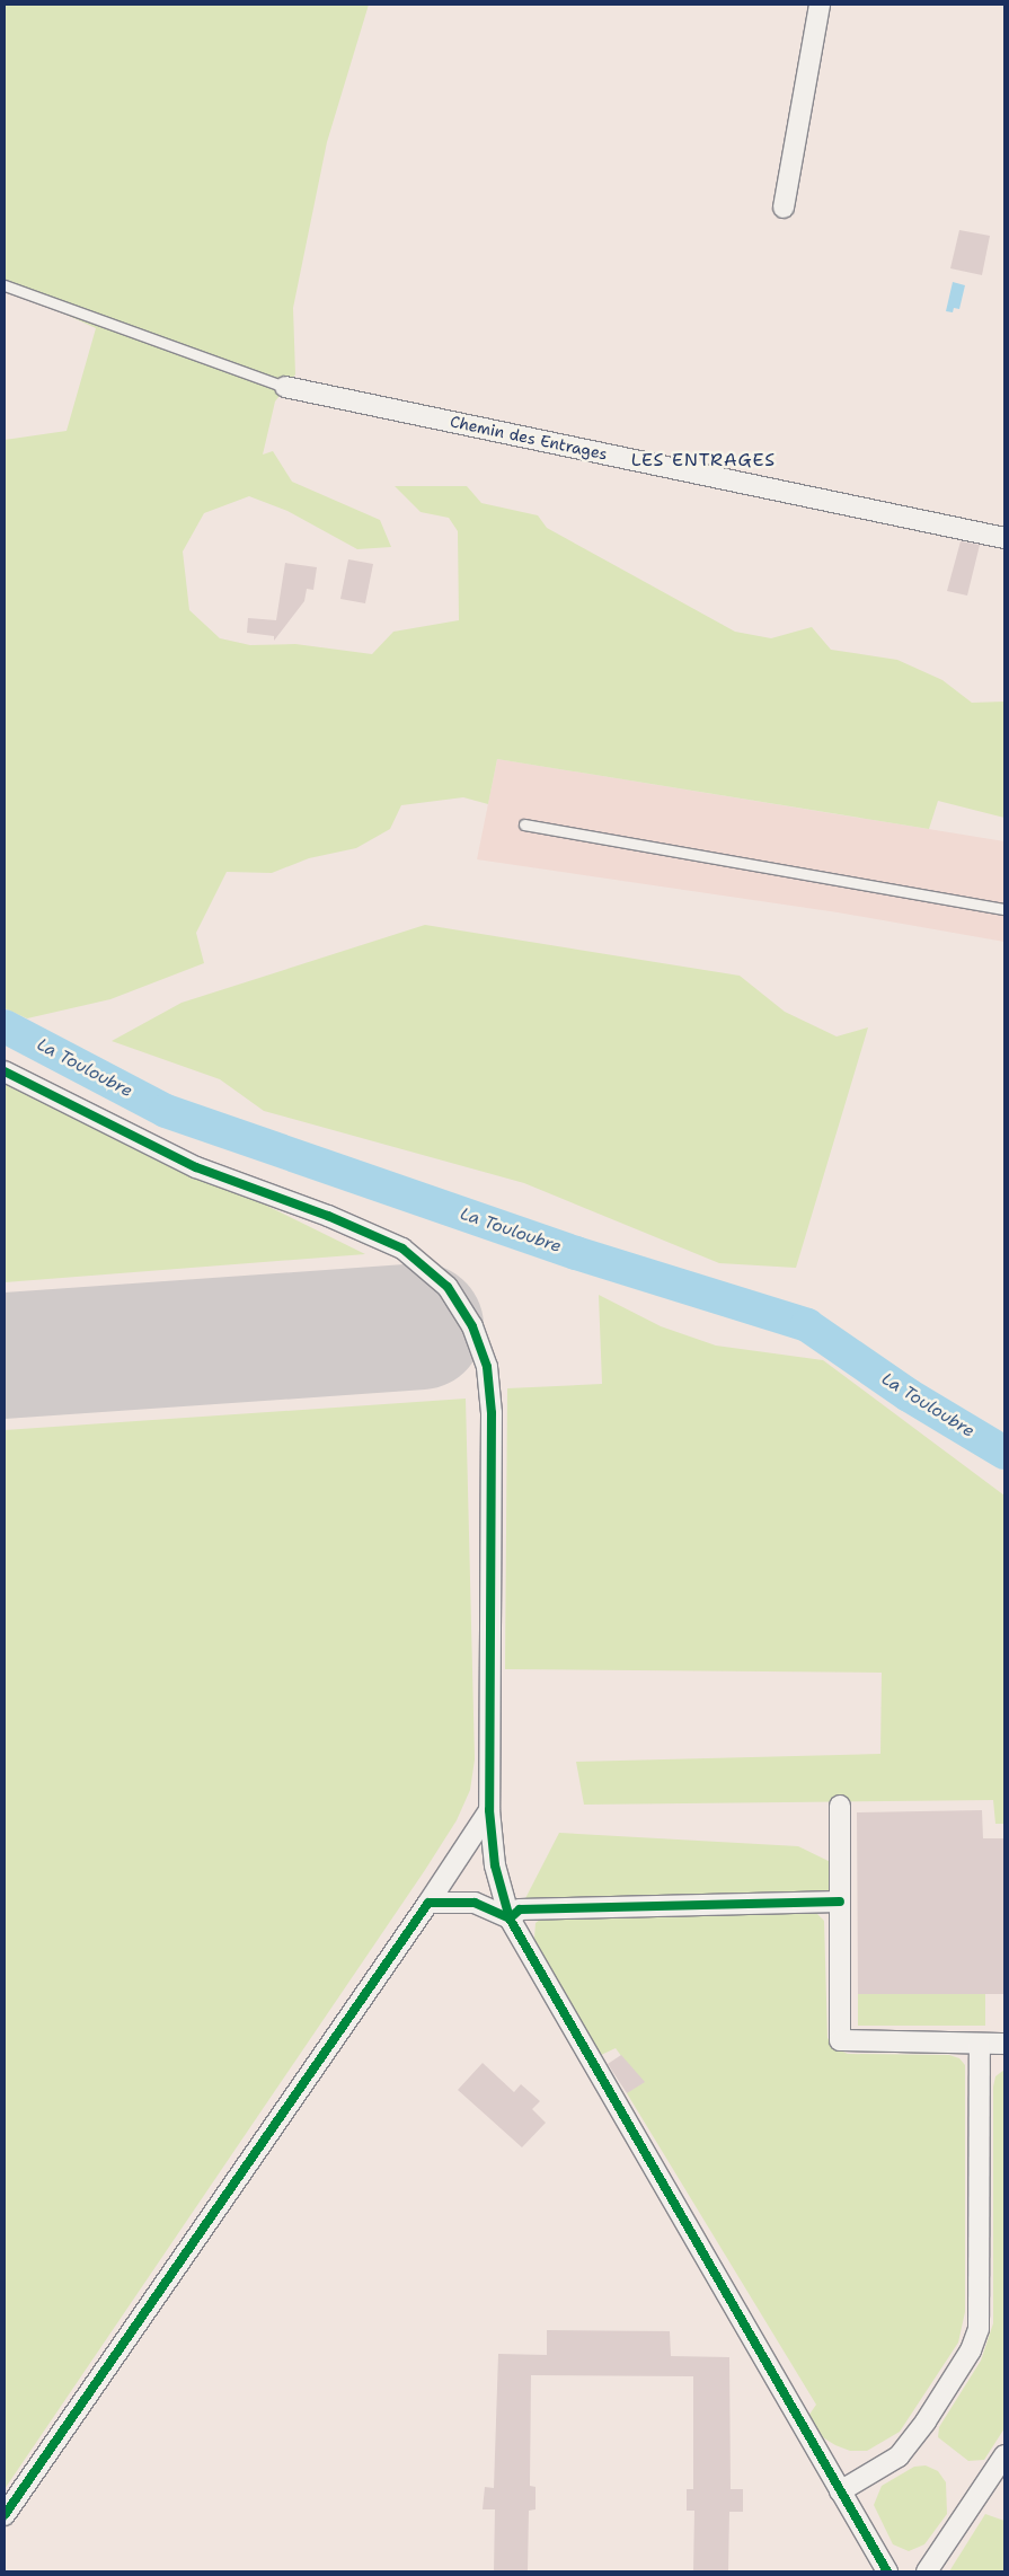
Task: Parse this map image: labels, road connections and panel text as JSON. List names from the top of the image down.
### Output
{
  "streets": {
    "street": ["Chemin des Entrages"]
  },
  "districts": ["LES ENTRAGES"],
  "water": ["La Touloubre"]
}
